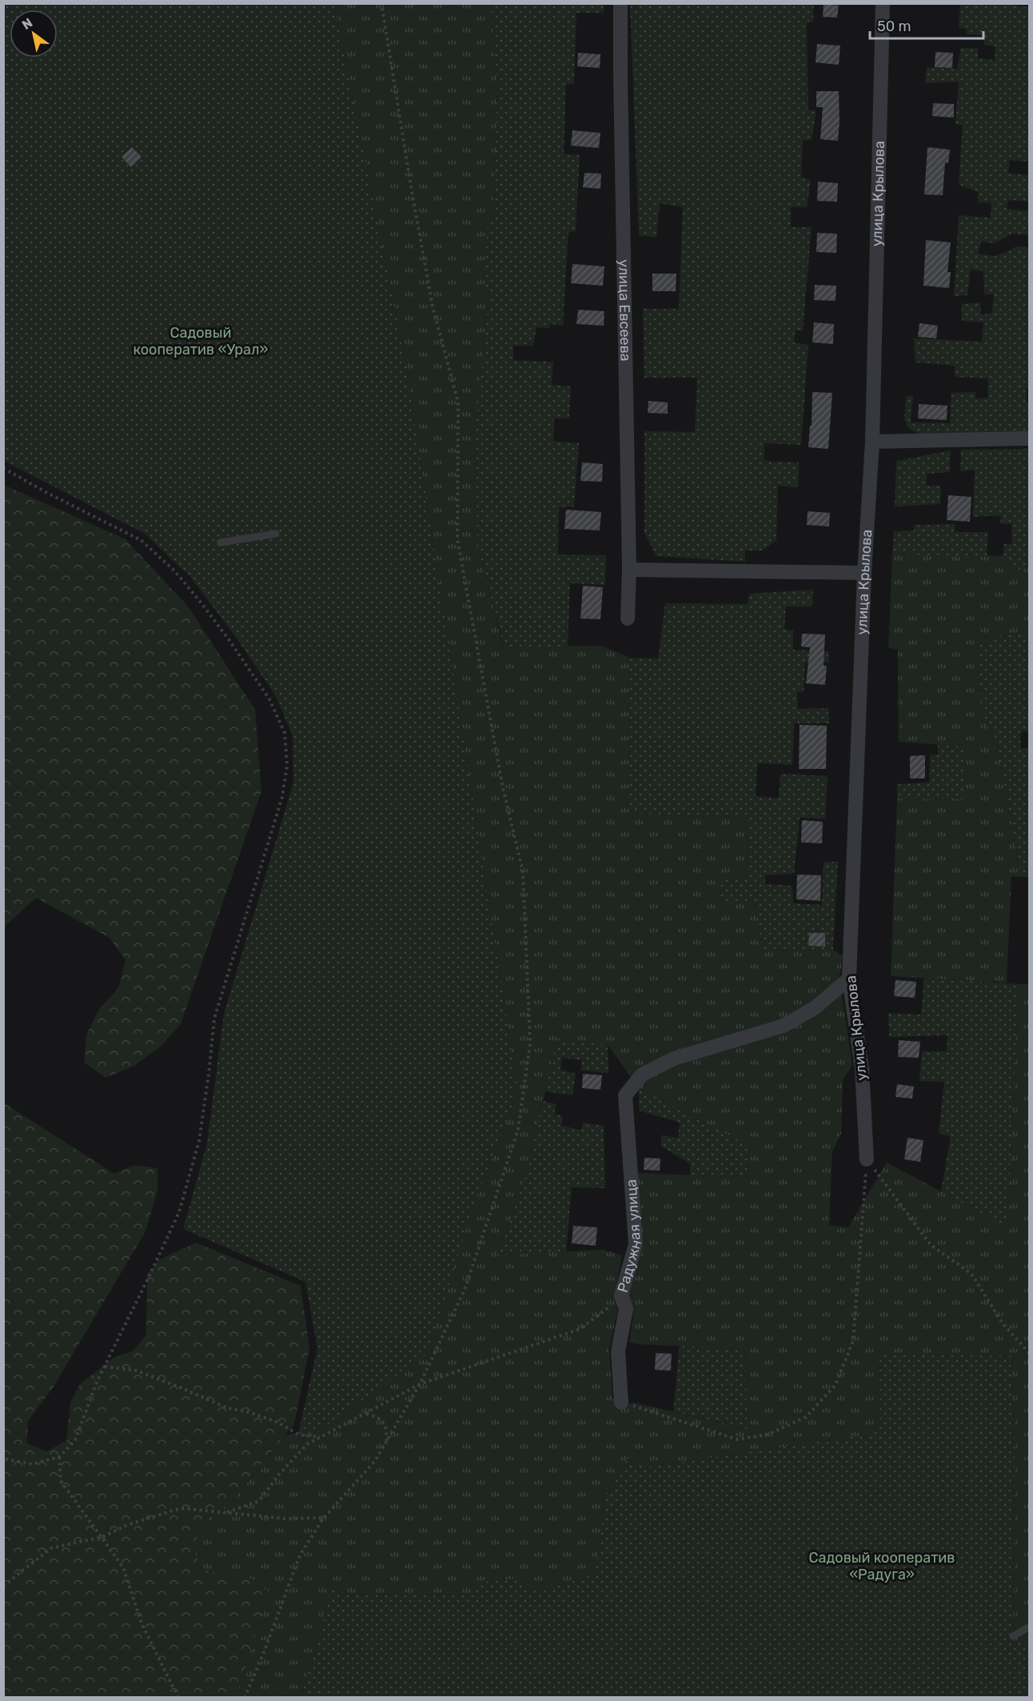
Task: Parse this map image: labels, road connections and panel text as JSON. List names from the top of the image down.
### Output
{
  "streets": {
    "street": ["улица Крылова", "улица Евсеева", "Радужная улица"]
  },
  "crossings": [
    ["улица Крылова", "Радужная улица"]
  ],
  "parks": ["Садовый кооператив «Урал»", "Садовый кооператив «Радуга»"],
  "scale_bar": "50 m",
  "north": "top left"
}
